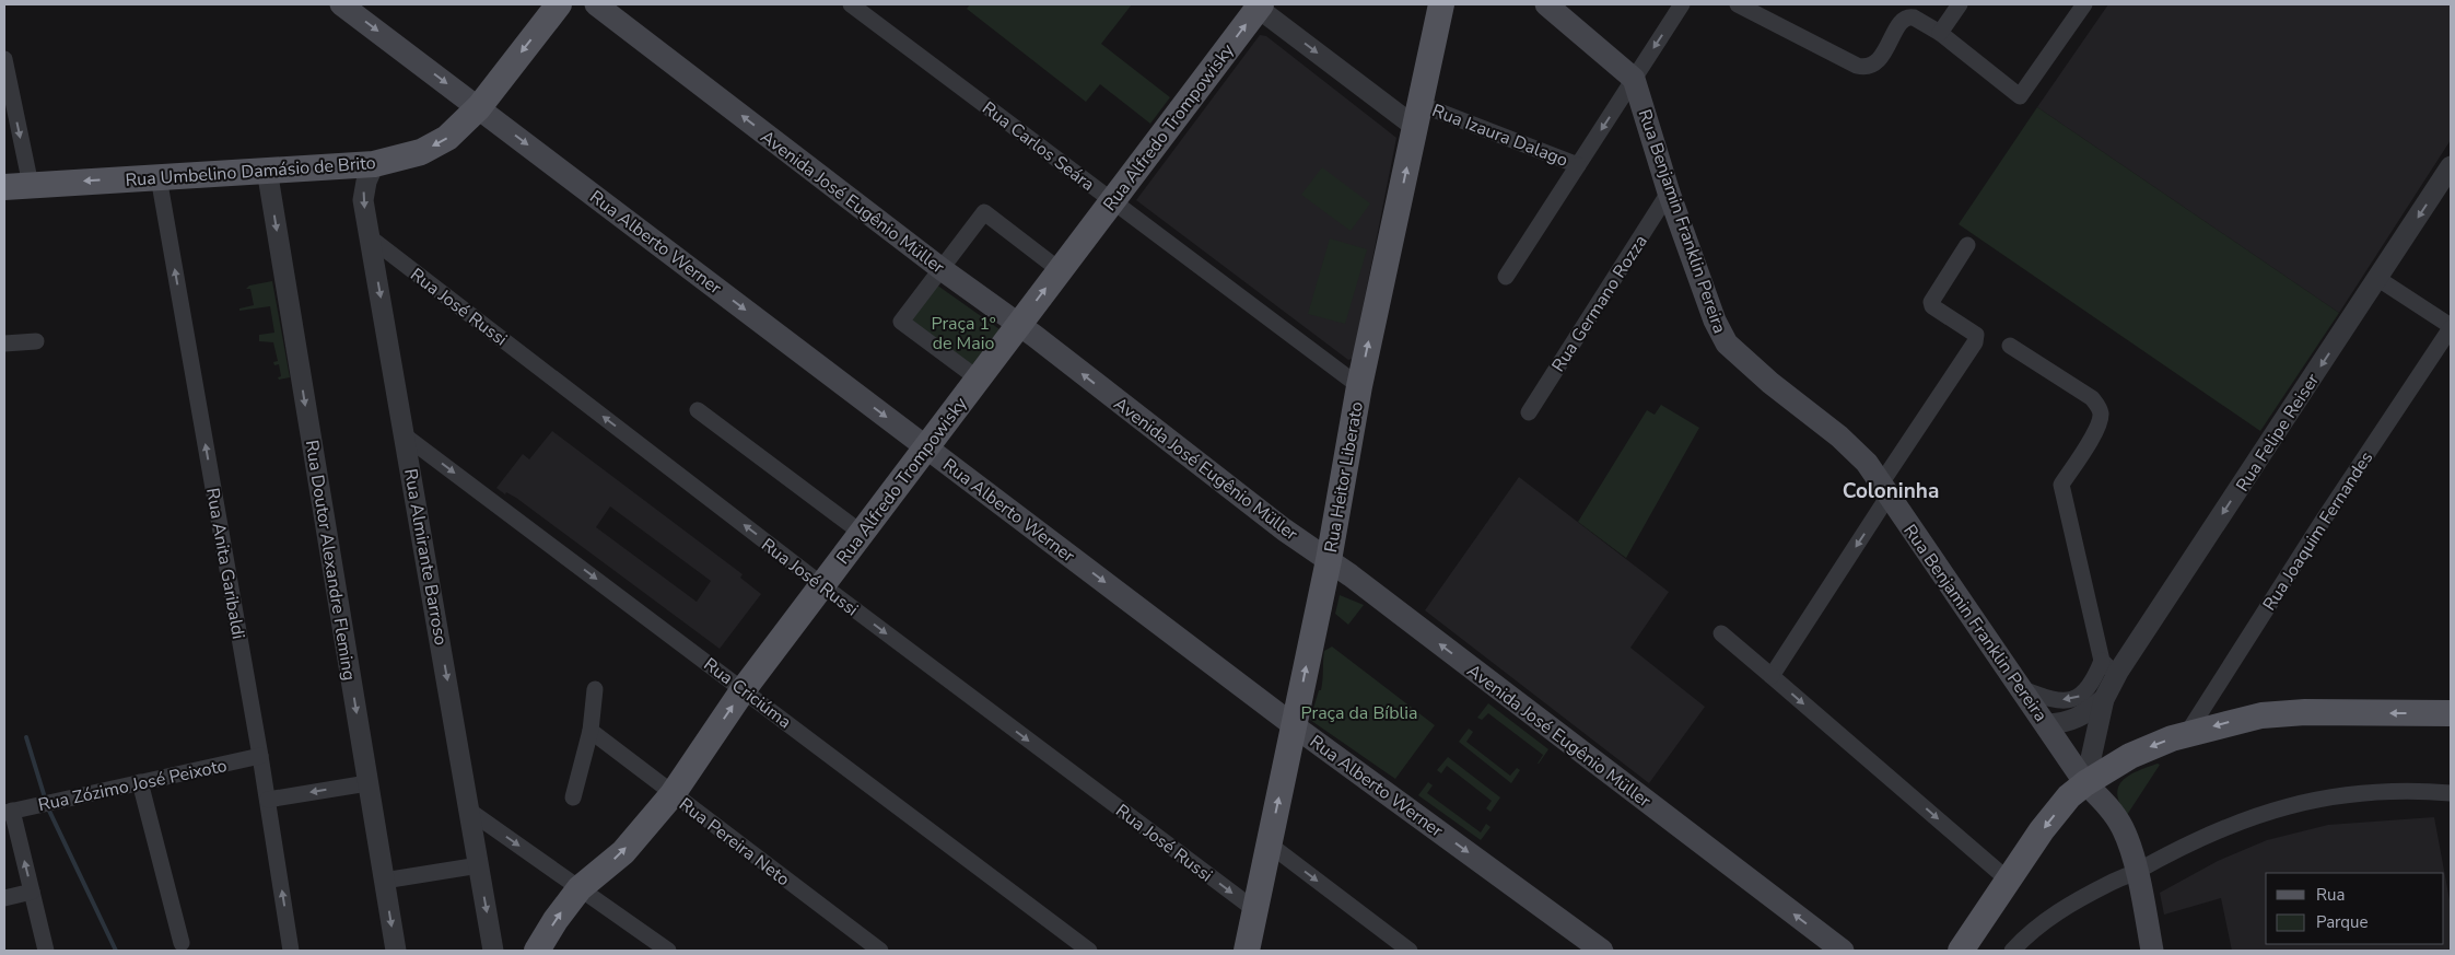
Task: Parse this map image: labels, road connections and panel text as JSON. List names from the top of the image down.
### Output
{
  "streets": {
    "main road": [
      "Rua Alfredo Trompowisky",
      "Rua Umbelino Damásio de Brito",
      "Avenida José Eugênio Müller",
      "Rua Benjamin Franklin Pereira",
      "Rua Alberto Werner",
      "Rua Heitor Liberato"
    ],
    "street": [
      "Rua Izaura Dalago",
      "Rua Carlos Seára",
      "Rua Germano Rozza",
      "Rua José Russi",
      "Rua Felipe Reiser",
      "Rua Joaquim Fernandes",
      "Rua Almirante Barroso",
      "Rua Doutor Alexandre Fleming",
      "Rua Anita Garibaldi",
      "Rua Criciúma",
      "Rua Zózimo José Peixoto",
      "Rua Pereira Neto"
    ]
  },
  "crossings": [
    ["Rua Alfredo Trompowisky", "Rua Carlos Seára"],
    ["Rua Alfredo Trompowisky", "Avenida José Eugênio Müller"],
    ["Rua Alfredo Trompowisky", "Rua Alberto Werner"],
    ["Rua Alfredo Trompowisky", "Rua José Russi"],
    ["Rua Alfredo Trompowisky", "Rua Criciúma"],
    ["Rua Alfredo Trompowisky", "Rua Pereira Neto"],
    ["Rua Izaura Dalago", "Rua Benjamin Franklin Pereira"],
    ["Rua Izaura Dalago", "Rua Heitor Liberato"],
    ["Rua Carlos Seára", "Rua Heitor Liberato"],
    ["Rua Umbelino Damásio de Brito", "Rua Alberto Werner"],
    ["Rua Umbelino Damásio de Brito", "Rua Almirante Barroso"],
    ["Rua Umbelino Damásio de Brito", "Rua Doutor Alexandre Fleming"],
    ["Rua Umbelino Damásio de Brito", "Rua Anita Garibaldi"],
    ["Avenida José Eugênio Müller", "Rua Heitor Liberato"],
    ["Rua Benjamin Franklin Pereira", "Rua Germano Rozza"],
    ["Rua Benjamin Franklin Pereira", "Rua Felipe Reiser"],
    ["Rua Alberto Werner", "Rua Heitor Liberato"],
    ["Rua José Russi", "Rua Heitor Liberato"],
    ["Rua José Russi", "Rua Almirante Barroso"],
    ["Rua Almirante Barroso", "Rua Criciúma"],
    ["Rua Anita Garibaldi", "Rua Zózimo José Peixoto"]
  ],
  "one_way": [
    "Rua Alfredo Trompowisky",
    "Rua Izaura Dalago",
    "Rua Umbelino Damásio de Brito",
    "Avenida José Eugênio Müller",
    "Rua Alberto Werner",
    "Rua Felipe Reiser",
    "Rua Heitor Liberato",
    "Rua Almirante Barroso",
    "Rua Doutor Alexandre Fleming",
    "Rua Anita Garibaldi",
    "Rua Criciúma"
  ],
  "districts": ["Coloninha"],
  "parks": ["Praça 1º de Maio", "Praça da Bíblia"],
  "legend": ["Rua", "Parque"]
}
